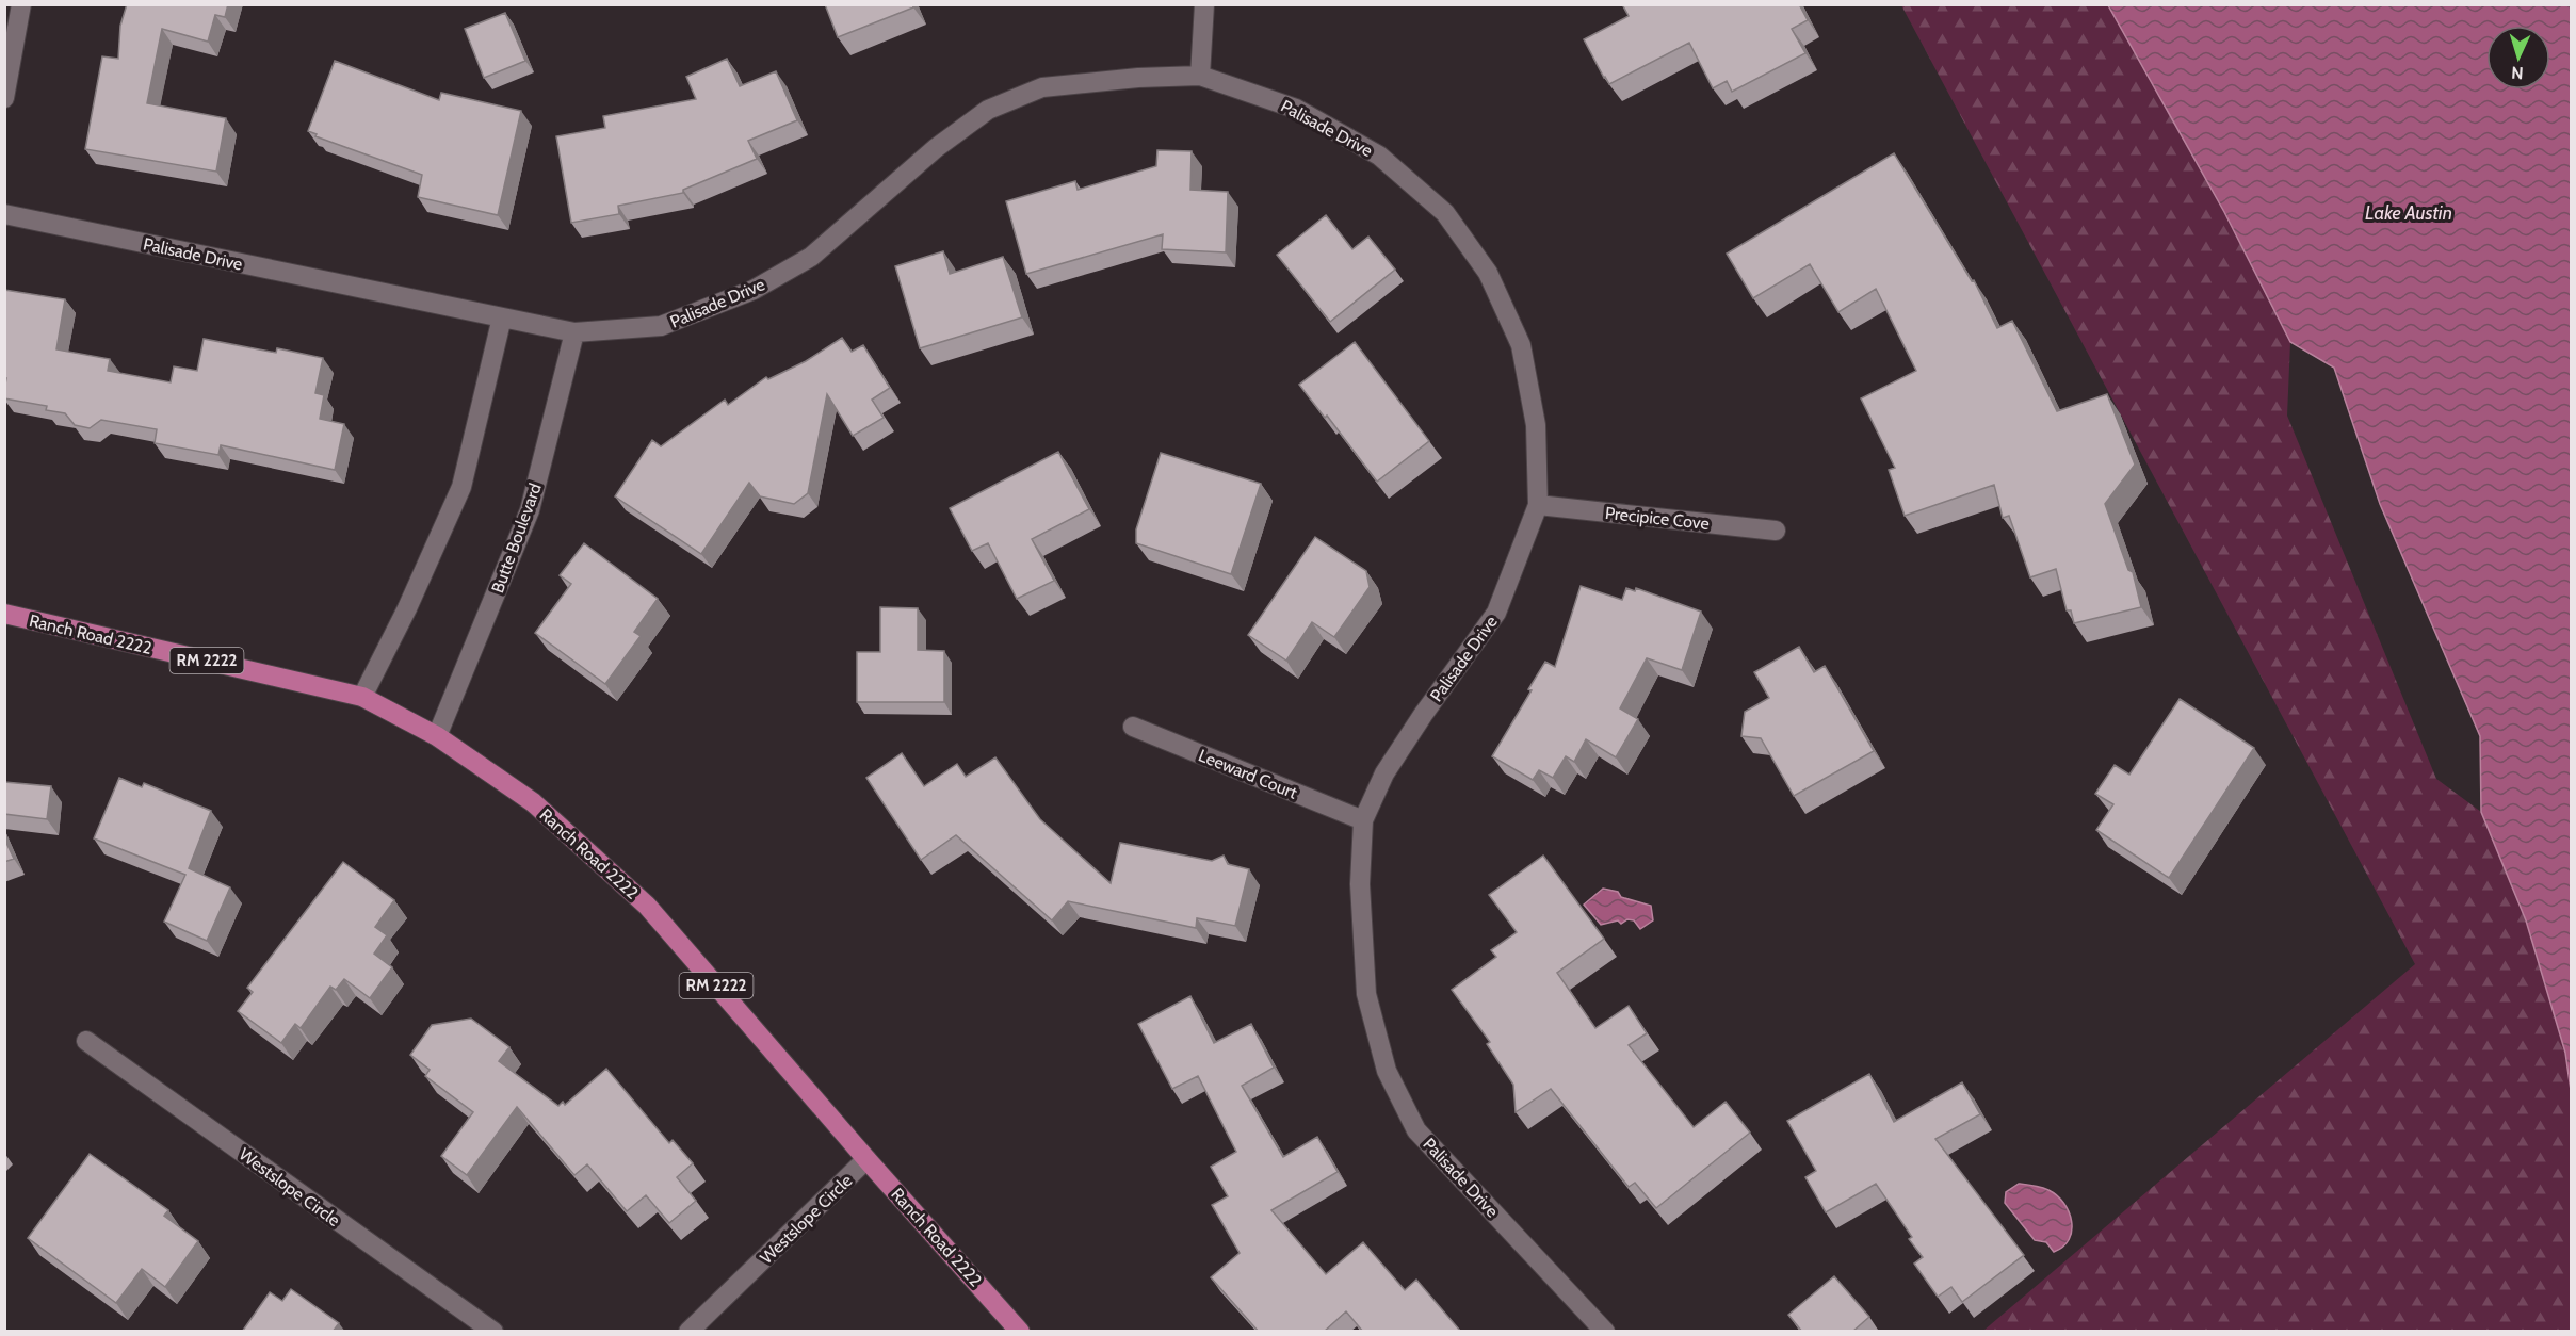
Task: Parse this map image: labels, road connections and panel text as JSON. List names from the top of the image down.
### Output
{
  "streets": {
    "main road": ["Ranch Road 2222", "RM 2222"],
    "street": [
      "Palisade Drive",
      "Precipice Cove",
      "Butte Boulevard",
      "Leeward Court",
      "Westslope Circle"
    ]
  },
  "crossings": [
    ["Palisade Drive", "Precipice Cove"],
    ["Palisade Drive", "Butte Boulevard"],
    ["Palisade Drive", "Leeward Court"],
    ["Butte Boulevard", "Ranch Road 2222"],
    ["Ranch Road 2222", "Westslope Circle"]
  ],
  "water": ["Lake Austin"],
  "north": "bottom"
}
